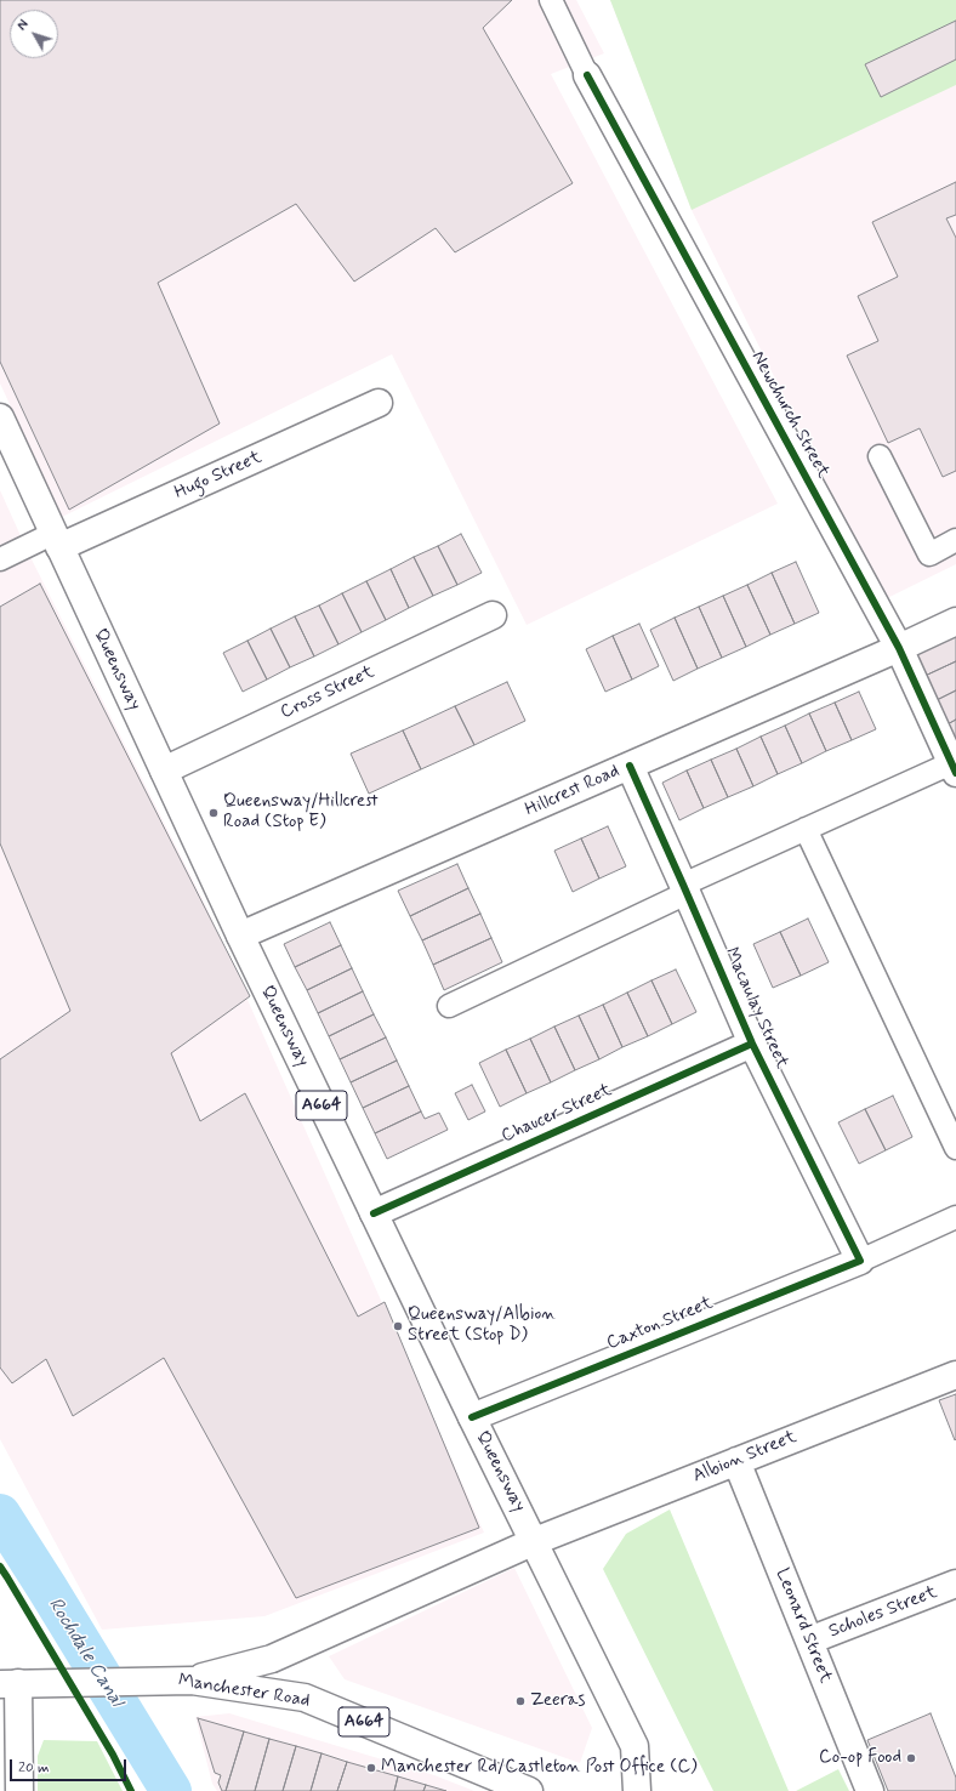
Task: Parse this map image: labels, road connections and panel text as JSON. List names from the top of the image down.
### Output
{
  "streets": {
    "street": [
      "Newchurch Street",
      "Hugo Street",
      "Queensway",
      "Cross Street",
      "Hillcrest Road",
      "Macaulay Street",
      "A664",
      "Chaucer Street",
      "Caxton Street",
      "Albion Street",
      "Scholes Street",
      "Leonard Street",
      "Manchester Road"
    ]
  },
  "crossings": [
    ["Newchurch Street", "Hillcrest Road"],
    ["Hugo Street", "Queensway"],
    ["Queensway", "Cross Street"],
    ["Queensway", "Hillcrest Road"],
    ["Queensway", "Chaucer Street"],
    ["Queensway", "Caxton Street"],
    ["Queensway", "Albion Street"],
    ["Hillcrest Road", "Macaulay Street"],
    ["Macaulay Street", "Chaucer Street"],
    ["Macaulay Street", "Caxton Street"],
    ["Albion Street", "Leonard Street"],
    ["Albion Street", "Manchester Road"],
    ["Scholes Street", "Leonard Street"]
  ],
  "water": ["Rochdale Canal"],
  "places": [
    "Queensway/Hillcrest Road (Stop E)",
    "Queensway/Albion Street (Stop D)",
    "Zeeras",
    "Co-op Food",
    "Manchester Rd/Castleton Post Office (C)"
  ],
  "scale_bar": "20 m",
  "north": "top left"
}
